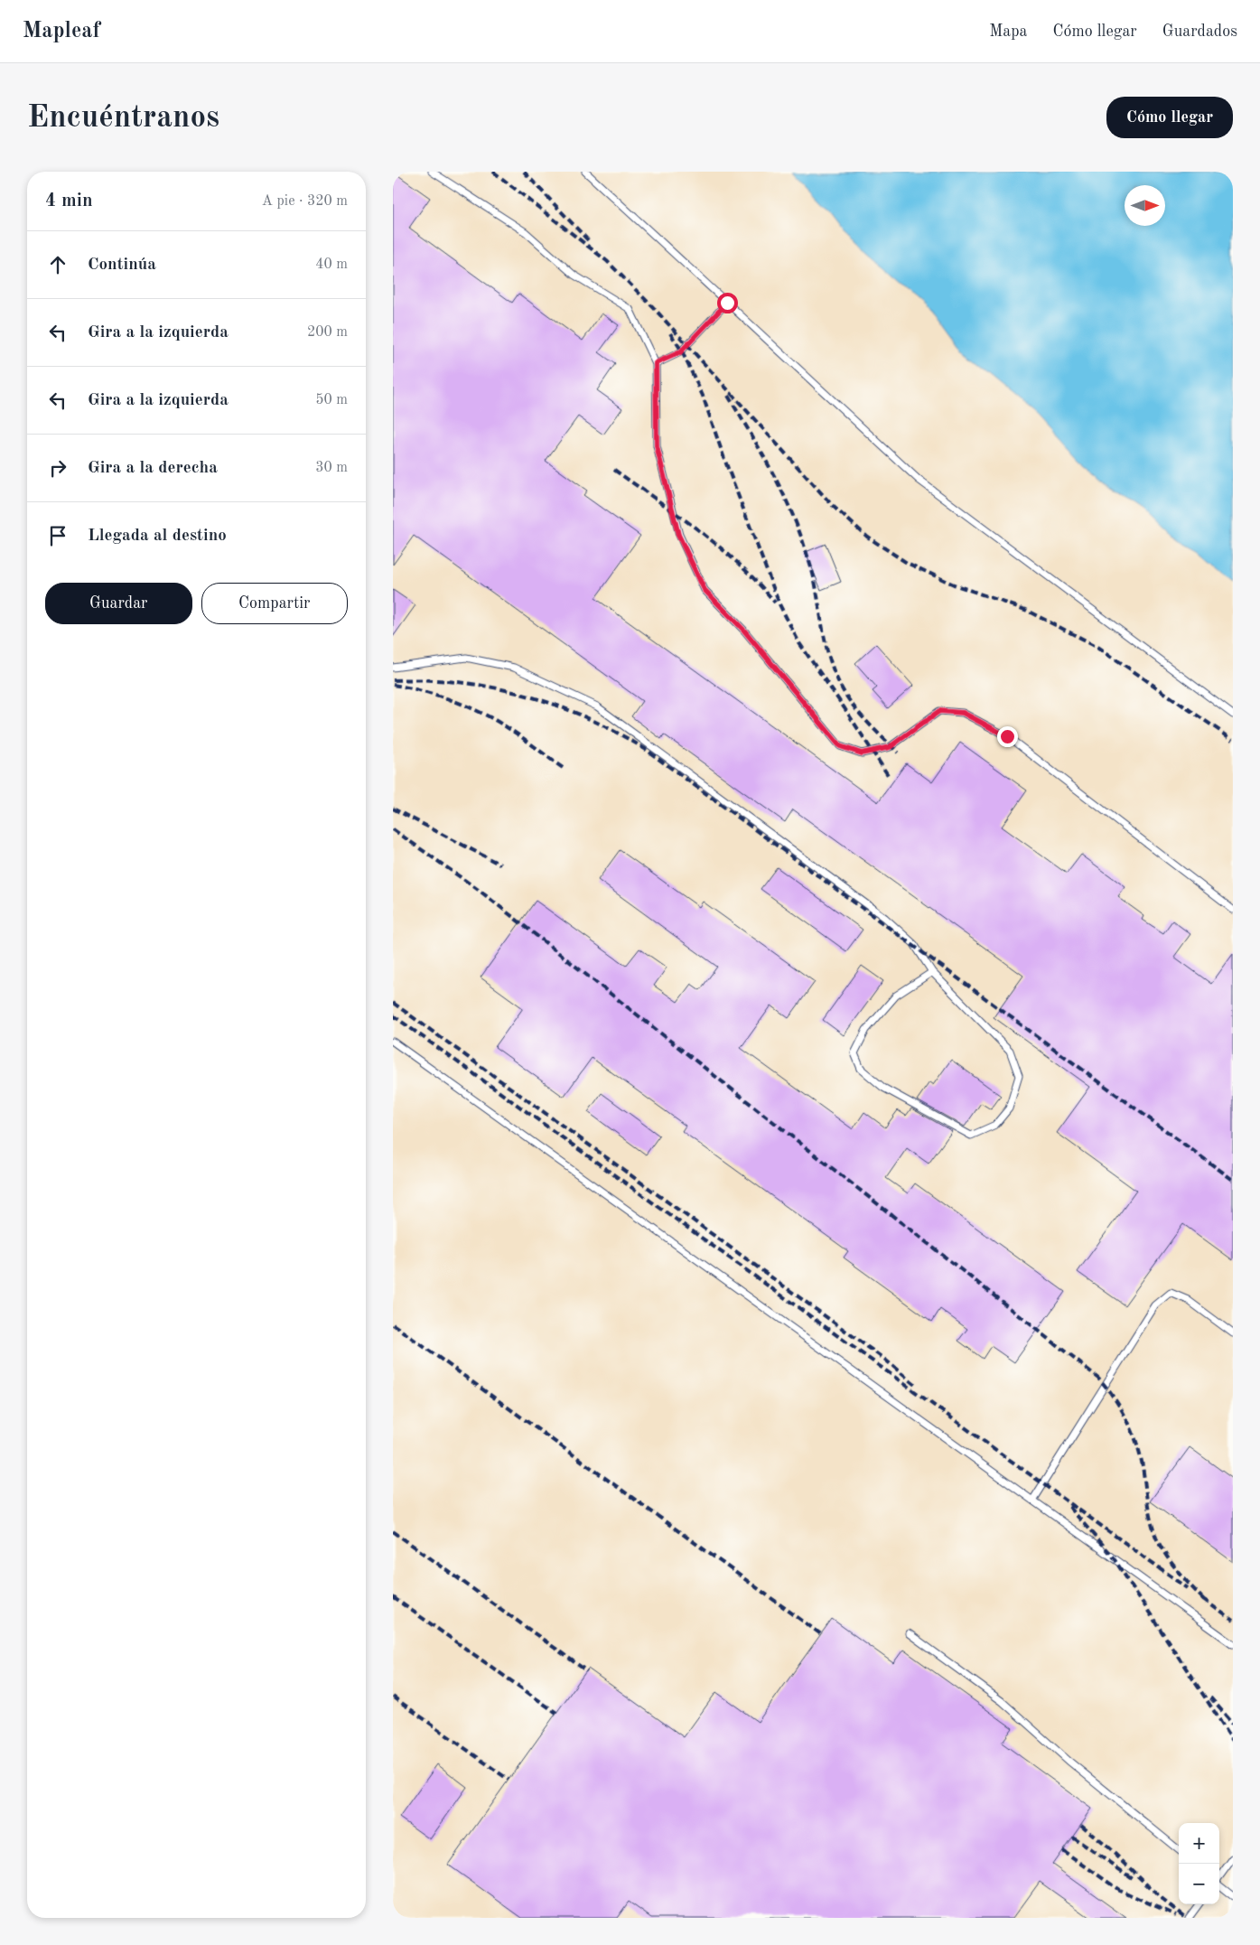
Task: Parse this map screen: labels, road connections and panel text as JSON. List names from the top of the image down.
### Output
{
  "north": "right",
  "page": {
    "header": "Mapleaf",
    "nav": ["Mapa", "Cómo llegar", "Guardados"],
    "buttons": [
      "Cómo llegar",
      ["Guardar", "Compartir"]
    ],
    "title": "Encuéntranos",
    "heading": ["4 min", "A pie · 320 m"],
    "list": [
      ["Continúa", "40 m"],
      ["Gira a la izquierda", "200 m"],
      ["Gira a la izquierda", "50 m"],
      ["Gira a la derecha", "30 m"],
      "Llegada al destino"
    ],
    "map_buttons": ["+", "−"]
  }
}
